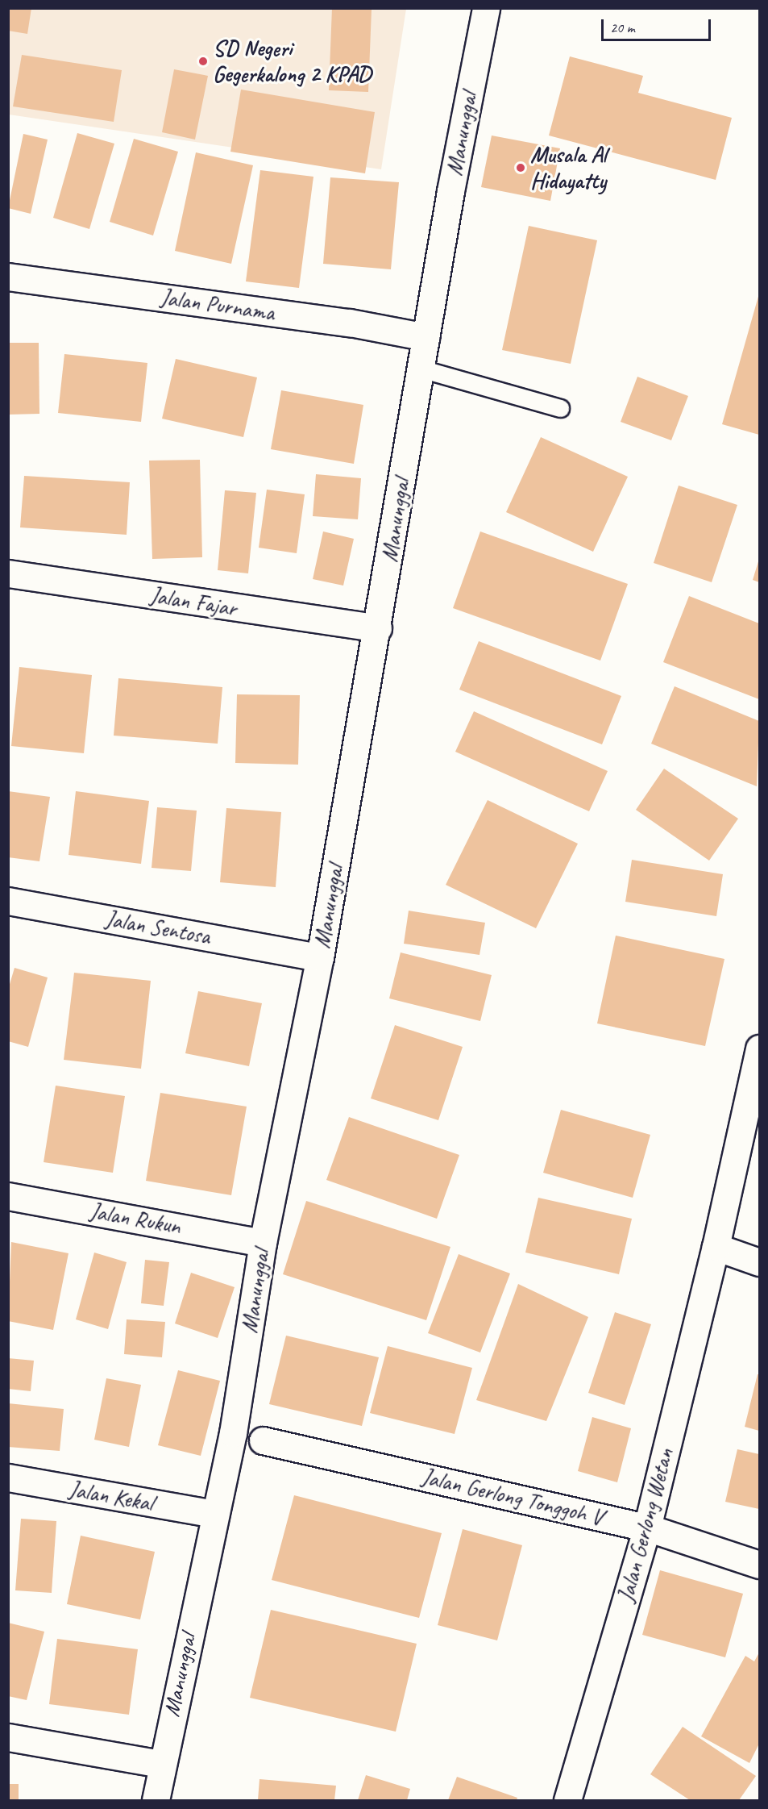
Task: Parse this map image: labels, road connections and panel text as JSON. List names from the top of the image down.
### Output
{
  "streets": {
    "street": [
      "Manunggal",
      "Jalan Purnama",
      "Jalan Fajar",
      "Jalan Sentosa",
      "Jalan Rukun",
      "Jalan Kekal",
      "Jalan Gerlong Tonggoh V",
      "Jalan Gerlong Wetan"
    ]
  },
  "crossings": [
    ["Manunggal", "Jalan Purnama"],
    ["Manunggal", "Jalan Fajar"],
    ["Manunggal", "Jalan Sentosa"],
    ["Manunggal", "Jalan Rukun"],
    ["Manunggal", "Jalan Kekal"],
    ["Jalan Gerlong Tonggoh V", "Jalan Gerlong Wetan"]
  ],
  "places": ["SD Negeri Gegerkalong 2 KPAD", "Musala Al Hidayatty"],
  "scale_bar": "20 m"
}
